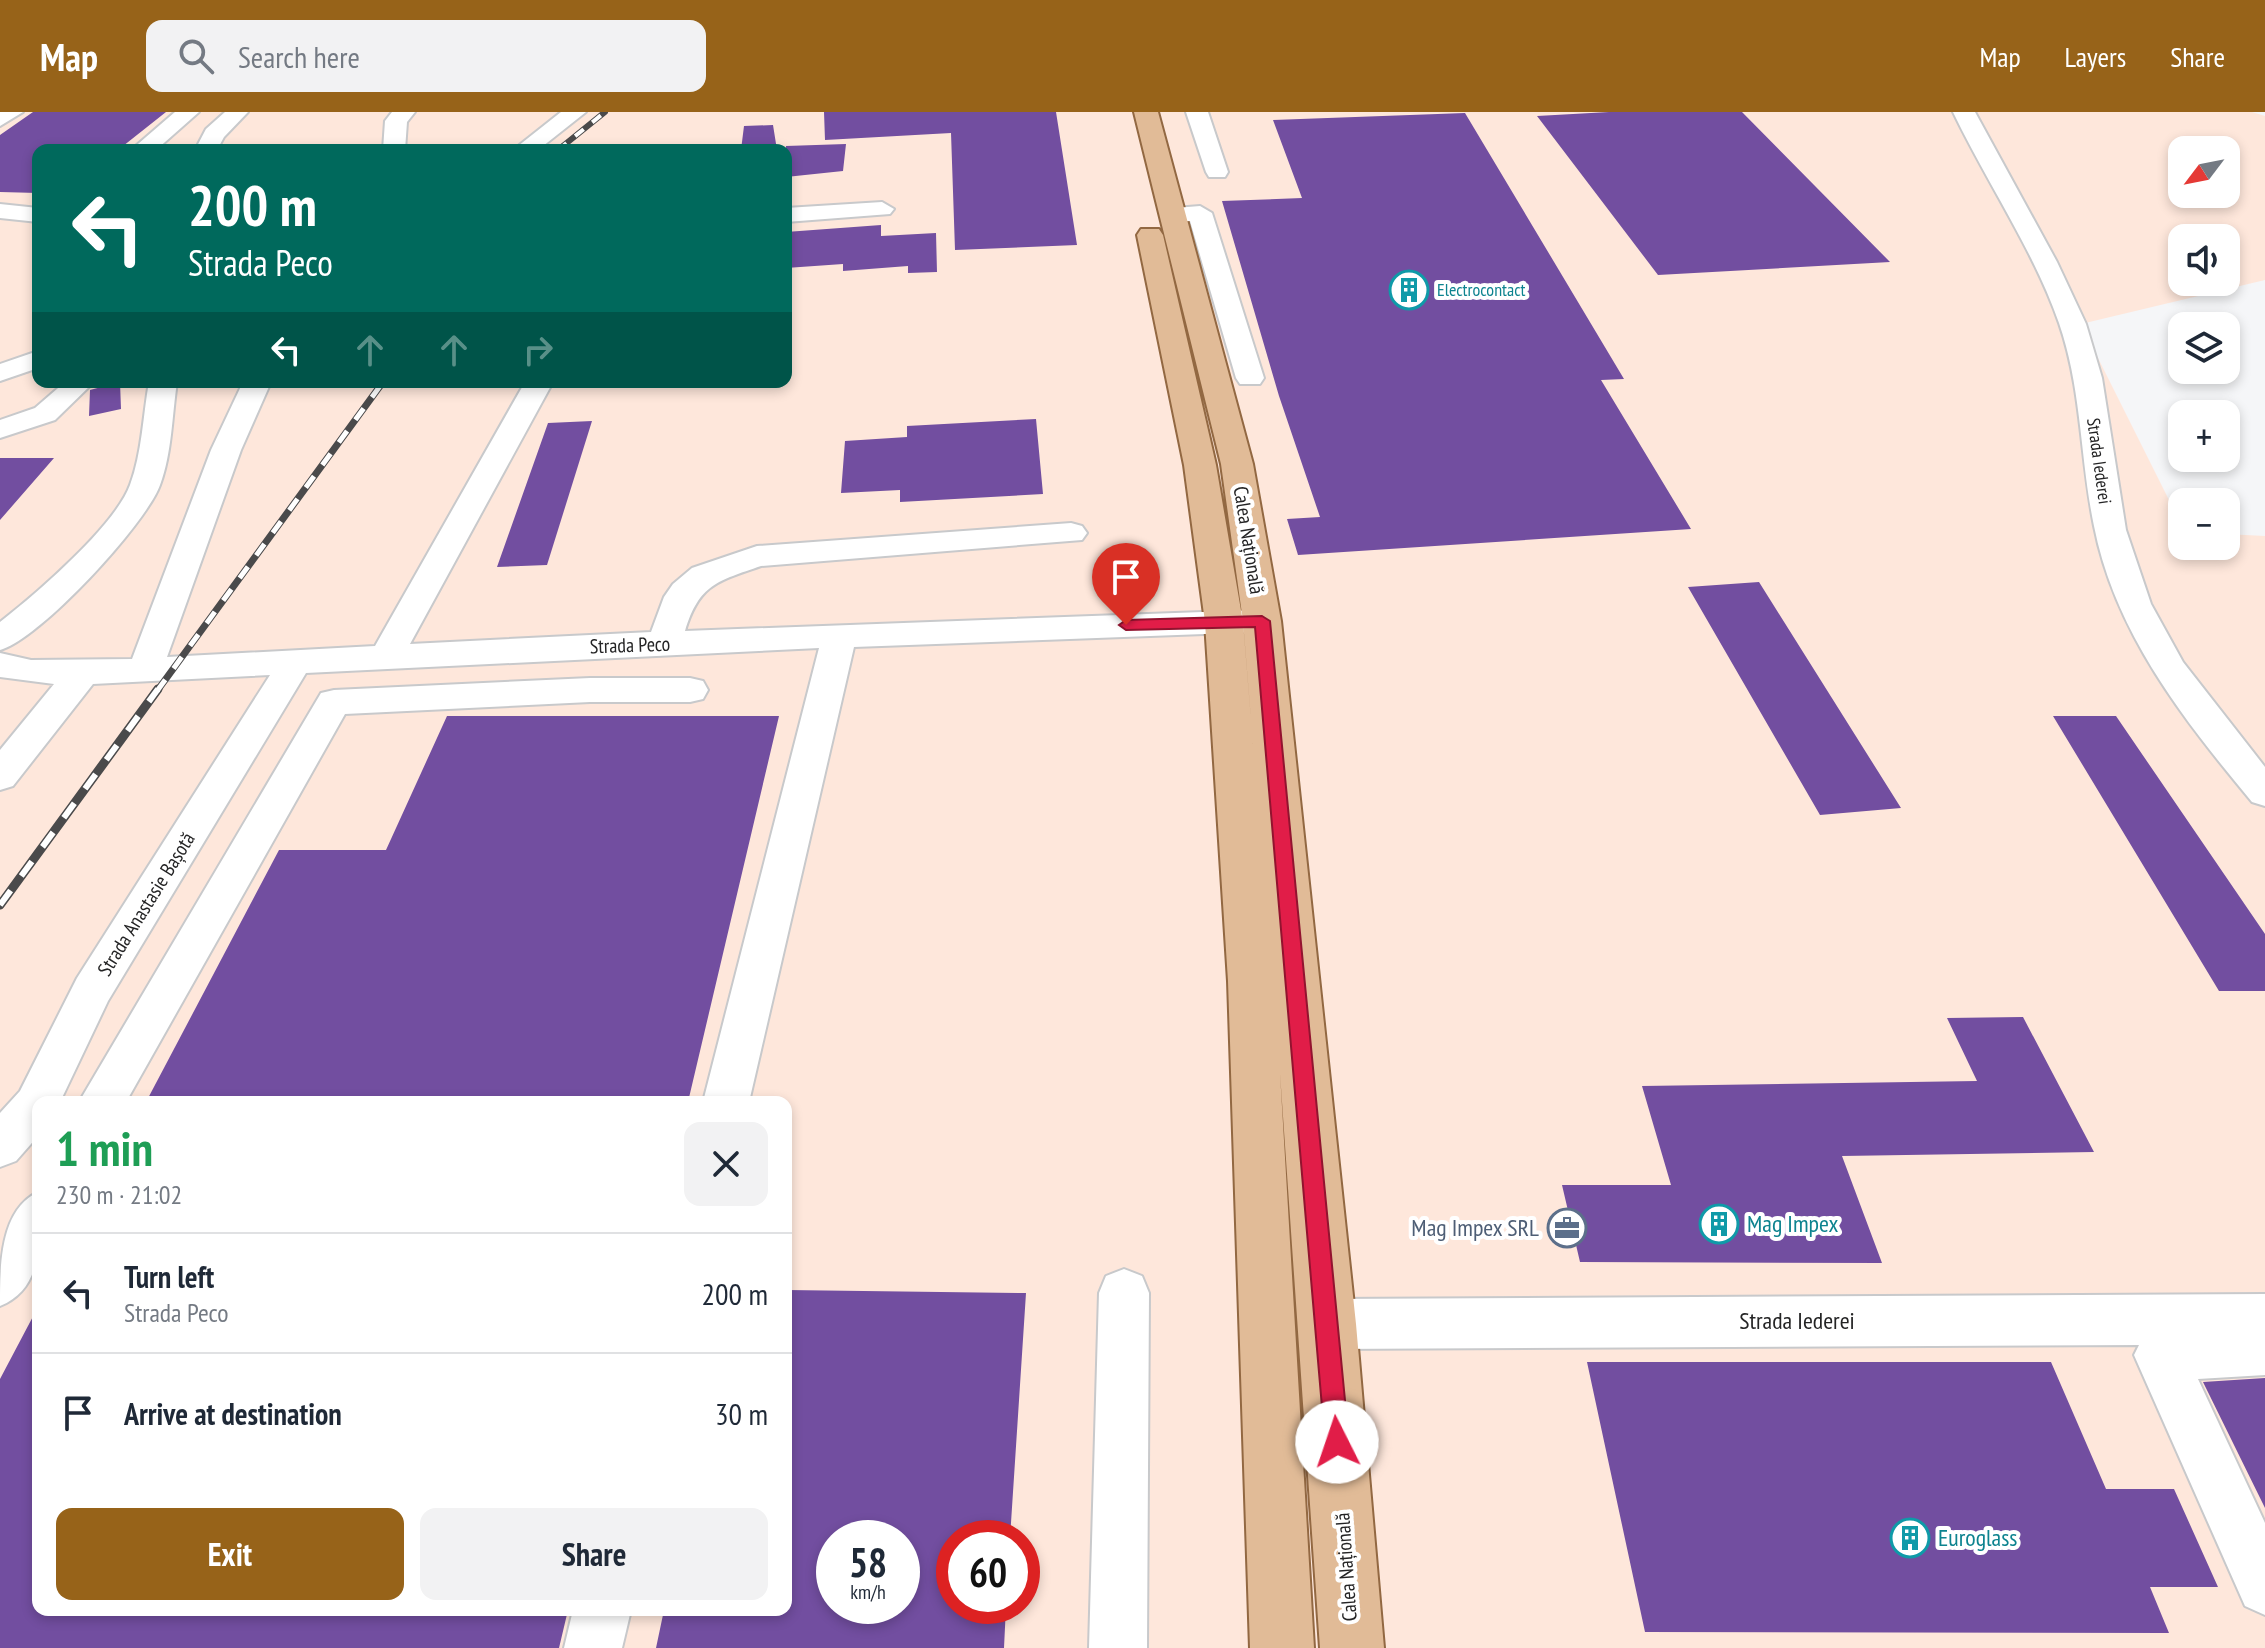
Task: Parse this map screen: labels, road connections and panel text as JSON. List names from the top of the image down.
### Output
{
  "streets": {
    "main road": ["Calea Națională"],
    "street": ["Strada Iederei", "Strada Peco", "Strada Anastasie Bașotă"]
  },
  "crossings": [
    ["Strada Iederei", "Calea Națională"],
    ["Calea Națională", "Strada Peco"],
    ["Strada Peco", "Strada Anastasie Bașotă"]
  ],
  "places": {
    "building": ["Electrocontact", "Mag Impex", "Euroglass"],
    "office": ["Mag Impex SRL"]
  },
  "north": "bottom left",
  "page": {
    "header": "Map",
    "search": "Search here",
    "nav": ["Map", "Layers", "Share"],
    "map_buttons": ["+", "−"],
    "turn": ["200 m", "Strada Peco"],
    "heading": ["1 min", "230 m · 21:02"],
    "list": [
      {
        "name": "Turn left",
        "note": "Strada Peco",
        "value": "200 m"
      },
      {
        "name": "Arrive at destination",
        "value": "30 m"
      }
    ],
    "buttons": ["Exit", "Share"],
    "speed": "58 km/h",
    "limit": "60"
  }
}
